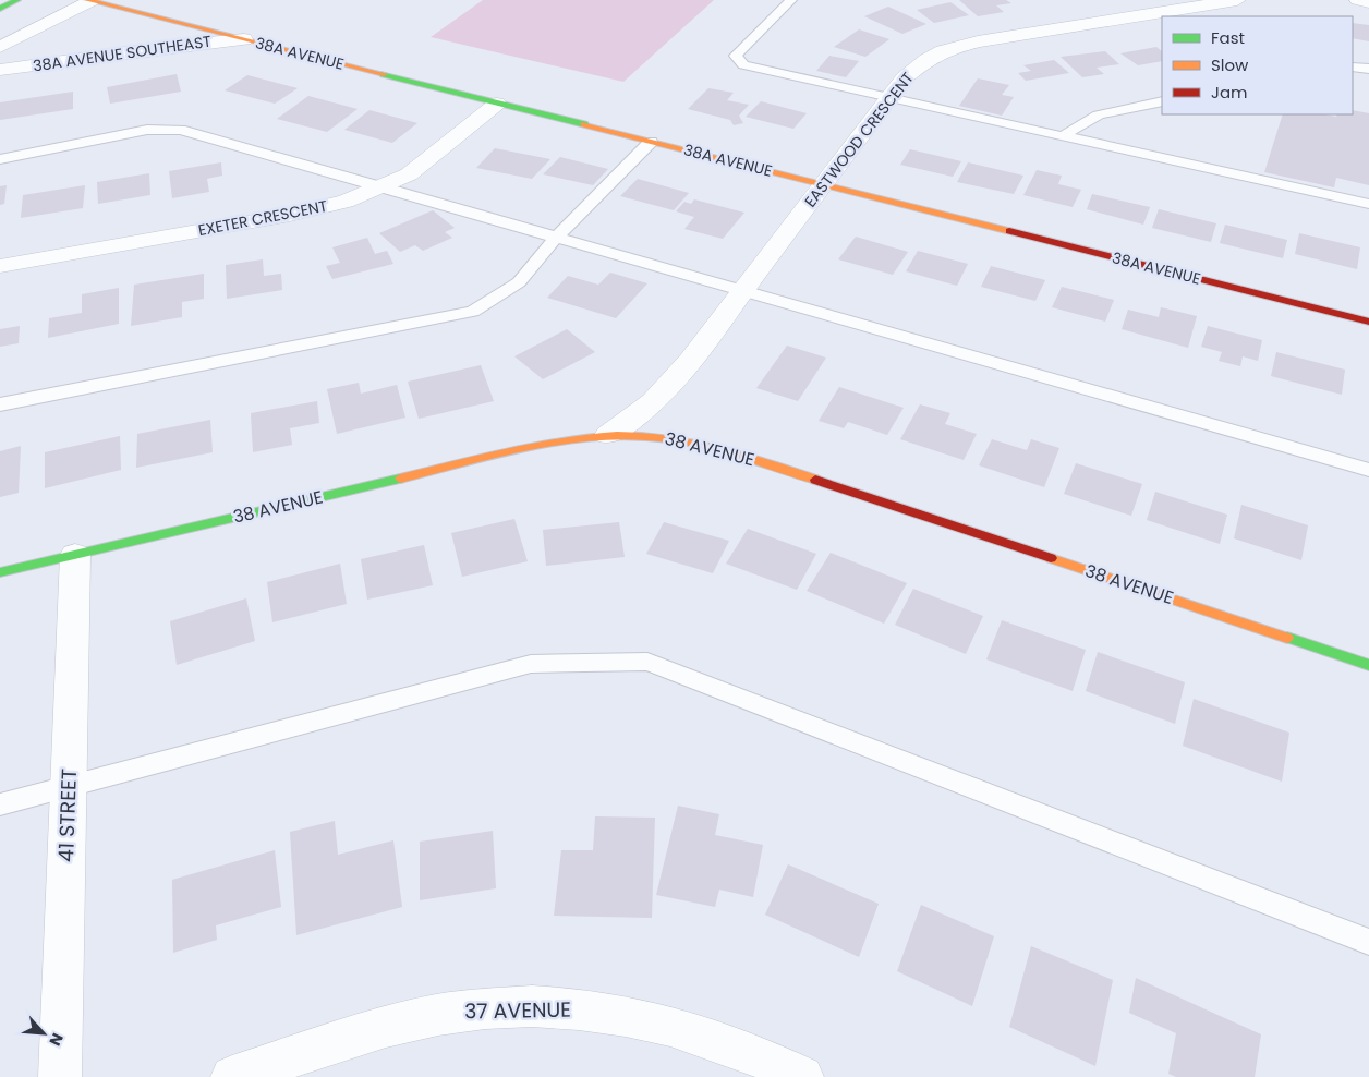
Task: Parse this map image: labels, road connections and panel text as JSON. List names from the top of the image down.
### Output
{
  "streets": {
    "street": [
      "38A AVENUE SOUTHEAST",
      "38A AVENUE",
      "EASTWOOD CRESCENT",
      "EXETER CRESCENT",
      "38 AVENUE",
      "41 STREET",
      "37 AVENUE"
    ]
  },
  "crossings": [
    ["38A AVENUE SOUTHEAST", "38A AVENUE"],
    ["38A AVENUE", "EASTWOOD CRESCENT"],
    ["38A AVENUE", "EXETER CRESCENT"],
    ["EASTWOOD CRESCENT", "38 AVENUE"],
    ["38 AVENUE", "41 STREET"]
  ],
  "legend": ["Fast", "Slow", "Jam"],
  "north": "bottom right"
}
